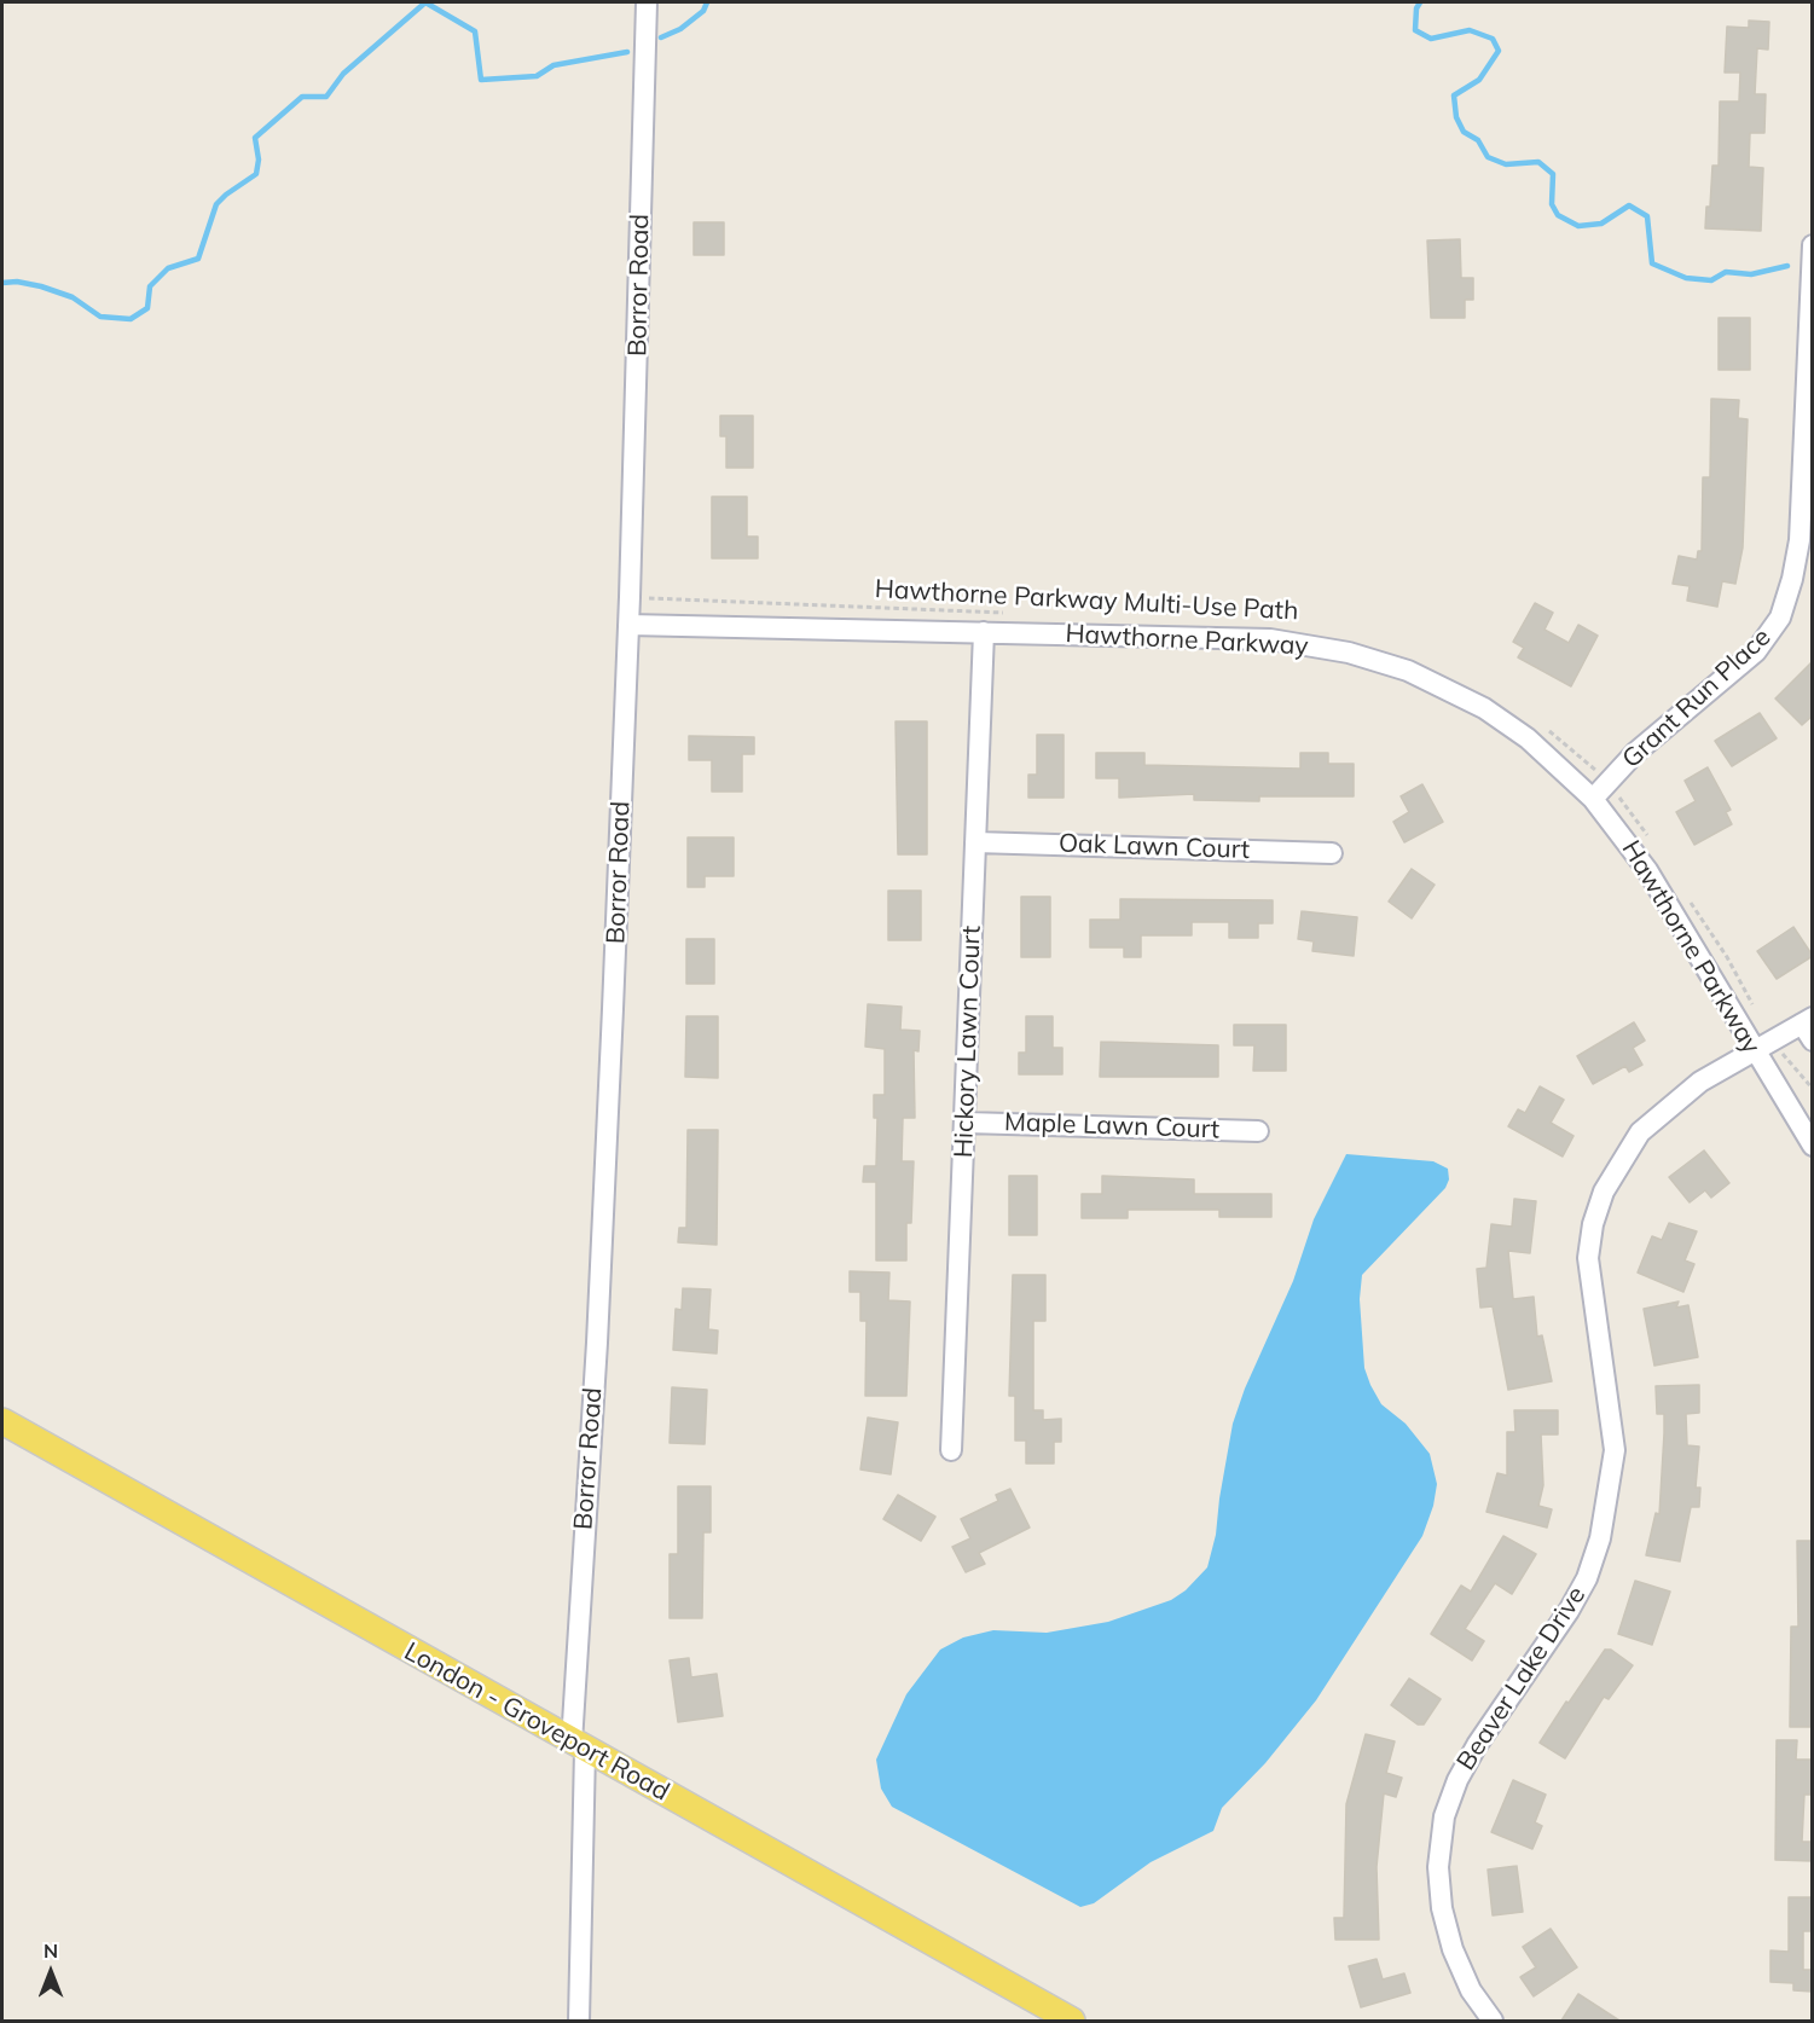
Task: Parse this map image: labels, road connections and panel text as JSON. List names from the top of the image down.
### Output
{
  "streets": {
    "main road": ["London - Groveport Road"],
    "street": [
      "Borror Road",
      "Hawthorne Parkway",
      "Grant Run Place",
      "Oak Lawn Court",
      "Hickory Lawn Court",
      "Maple Lawn Court",
      "Beaver Lake Drive"
    ],
    "path": ["Hawthorne Parkway Multi-Use Path"]
  },
  "crossings": [
    ["Borror Road", "Hawthorne Parkway Multi-Use Path"],
    ["Borror Road", "Hawthorne Parkway"],
    ["Borror Road", "London - Groveport Road"],
    ["Hawthorne Parkway", "Grant Run Place"],
    ["Hawthorne Parkway", "Hickory Lawn Court"],
    ["Hawthorne Parkway", "Beaver Lake Drive"],
    ["Oak Lawn Court", "Hickory Lawn Court"],
    ["Hickory Lawn Court", "Maple Lawn Court"]
  ],
  "north": "top"
}
